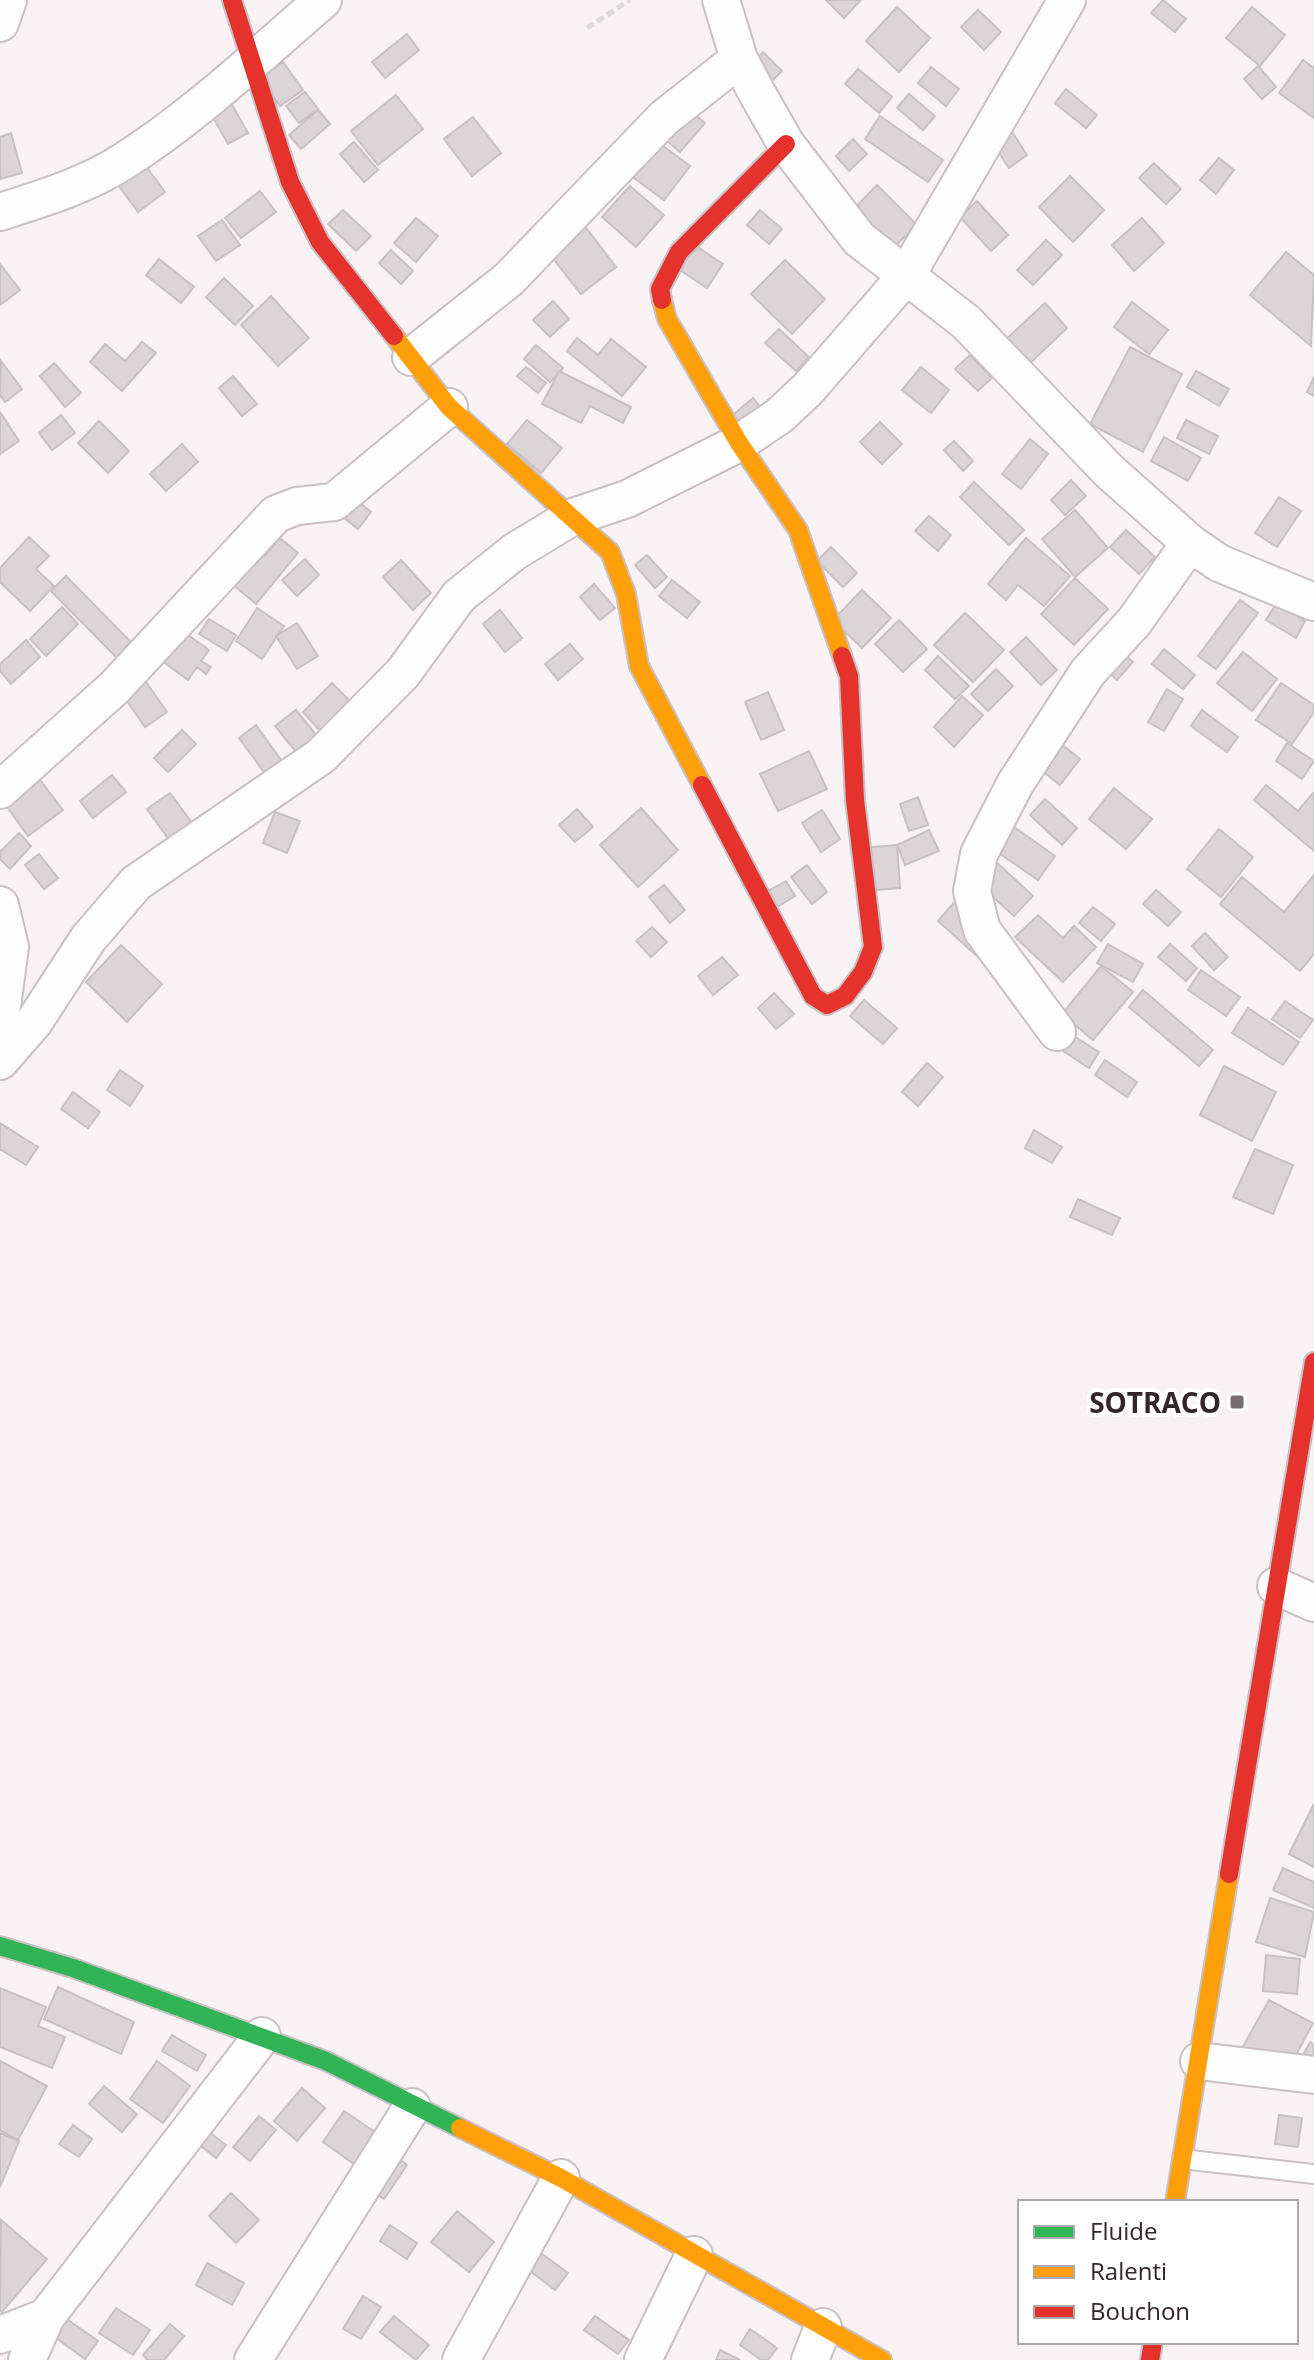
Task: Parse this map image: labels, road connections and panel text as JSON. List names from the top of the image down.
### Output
{
  "places": {
    "transit": ["SOTRACO"]
  },
  "legend": ["Fluide", "Ralenti", "Bouchon"]
}
